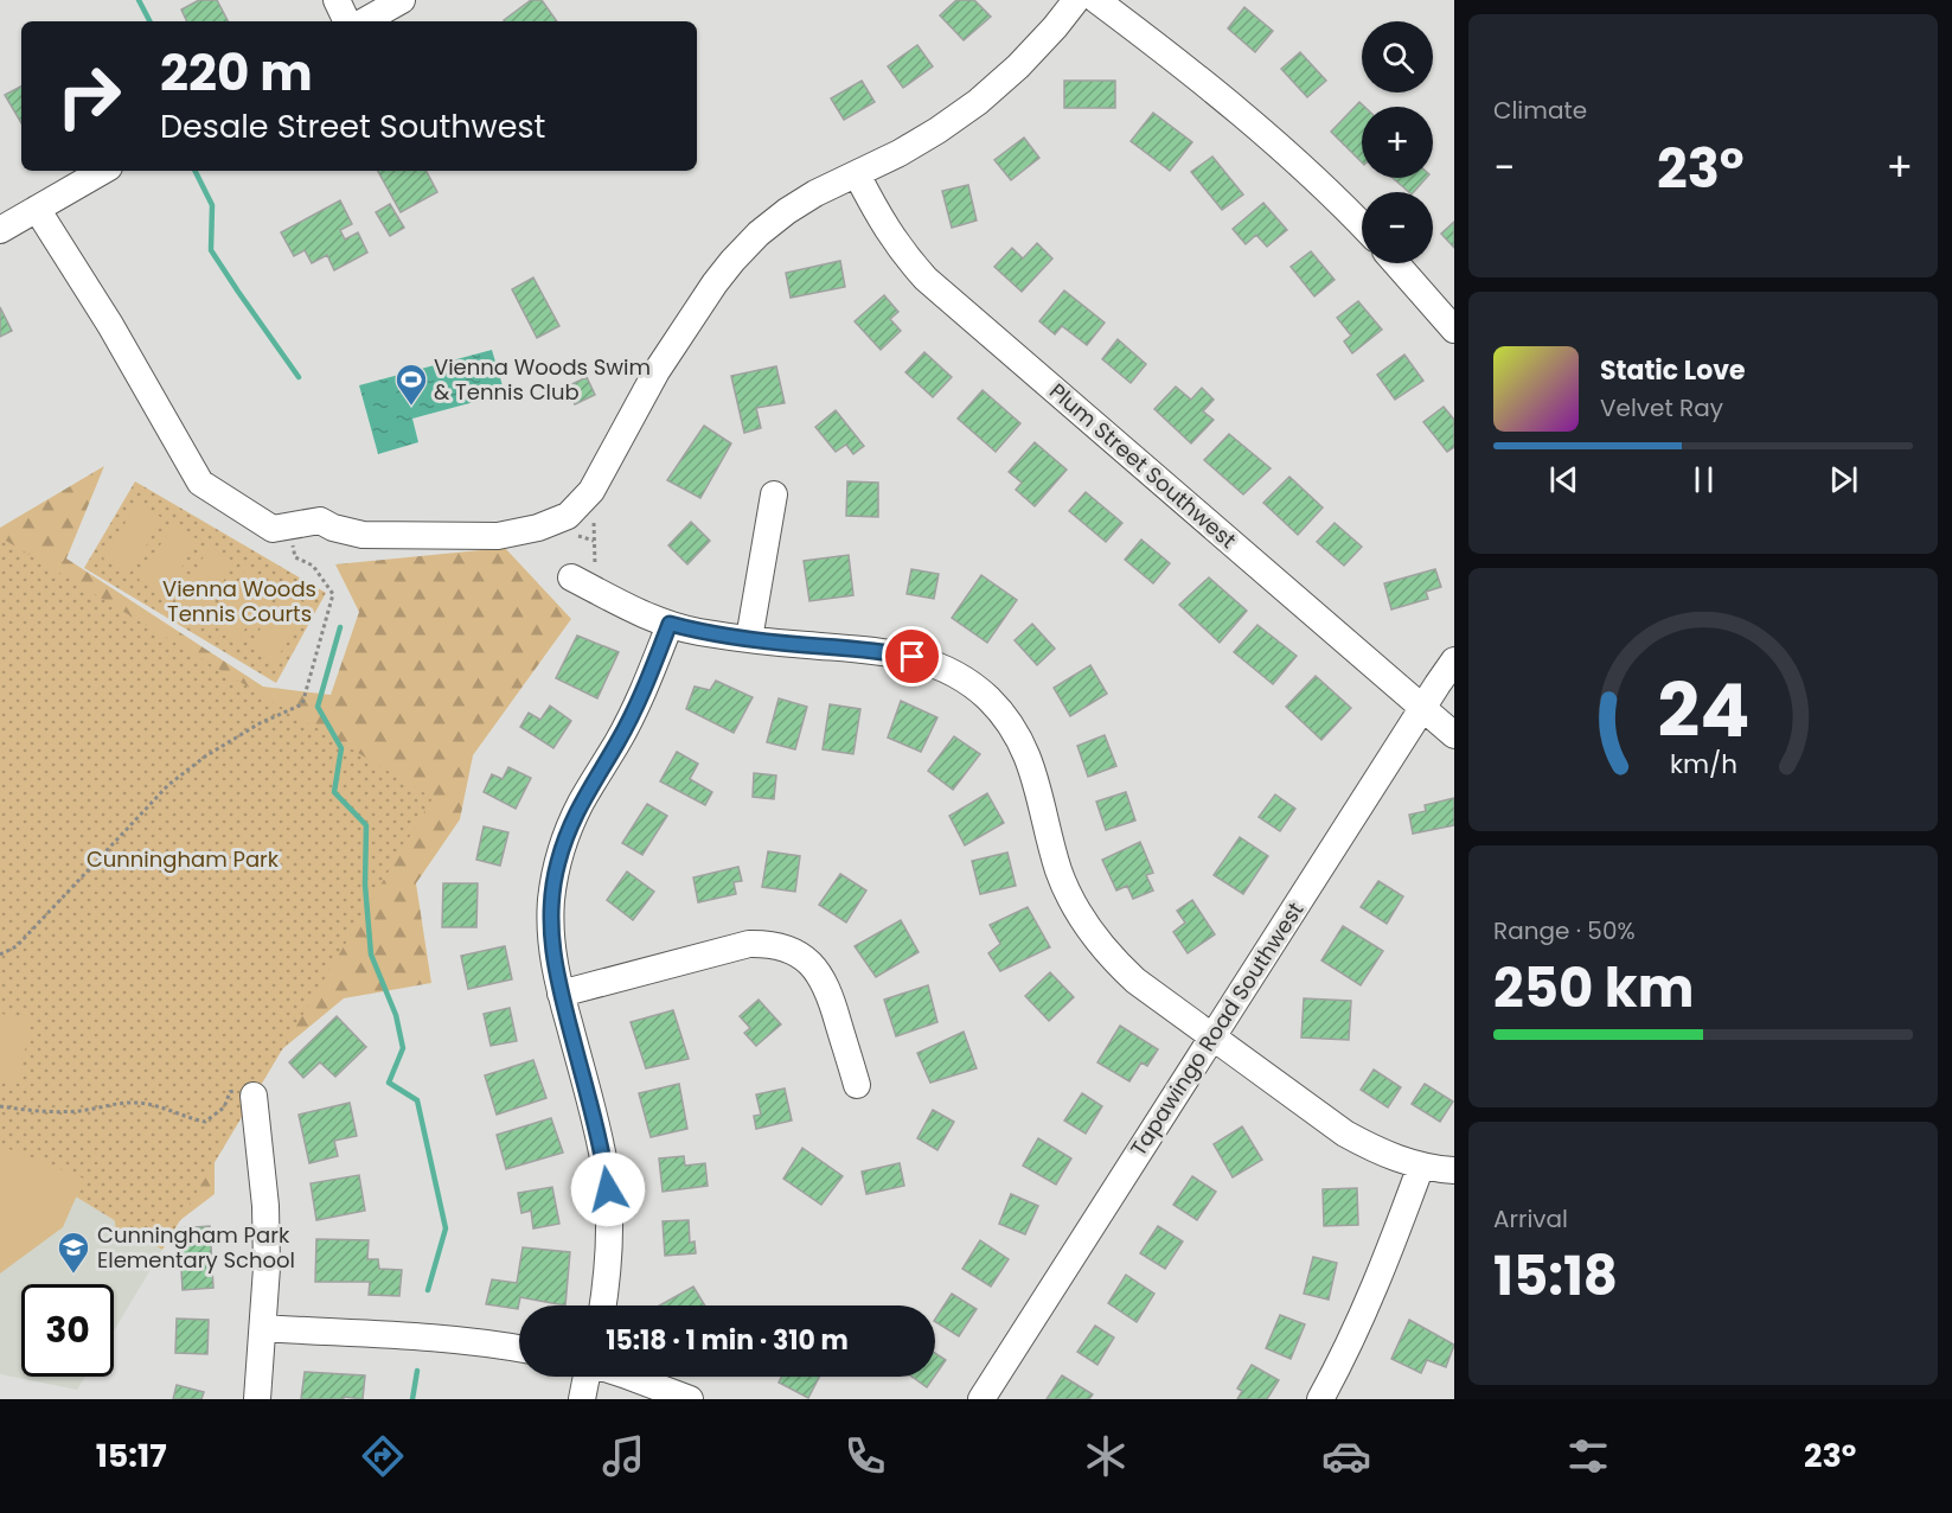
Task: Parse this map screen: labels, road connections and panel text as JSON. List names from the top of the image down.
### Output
{
  "streets": {
    "street": ["Plum Street Southwest", "Tapawingo Road Southwest"]
  },
  "crossings": [
    ["Plum Street Southwest", "Tapawingo Road Southwest"]
  ],
  "parks": ["Vienna Woods Tennis Courts", "Cunningham Park"],
  "places": {
    "sports": ["Vienna Woods Swim & Tennis Club"],
    "school or university": ["Cunningham Park Elementary School"]
  },
  "page": {
    "tile": [
      "Climate",
      ["Range · 50%", "250 km"],
      ["Arrival", "15:18"]
    ],
    "map_buttons": ["+", "−"],
    "turn": ["220 m", "Desale Street Southwest"],
    "heat": ["−", "23°", "+"],
    "song": ["Static Love", "Velvet Ray"],
    "limit": "30",
    "trip": "15:18 · 1 min · 310 m",
    "tabs": ["15:17", "23°"],
    "gauge": ["24", "km/h"]
  }
}
